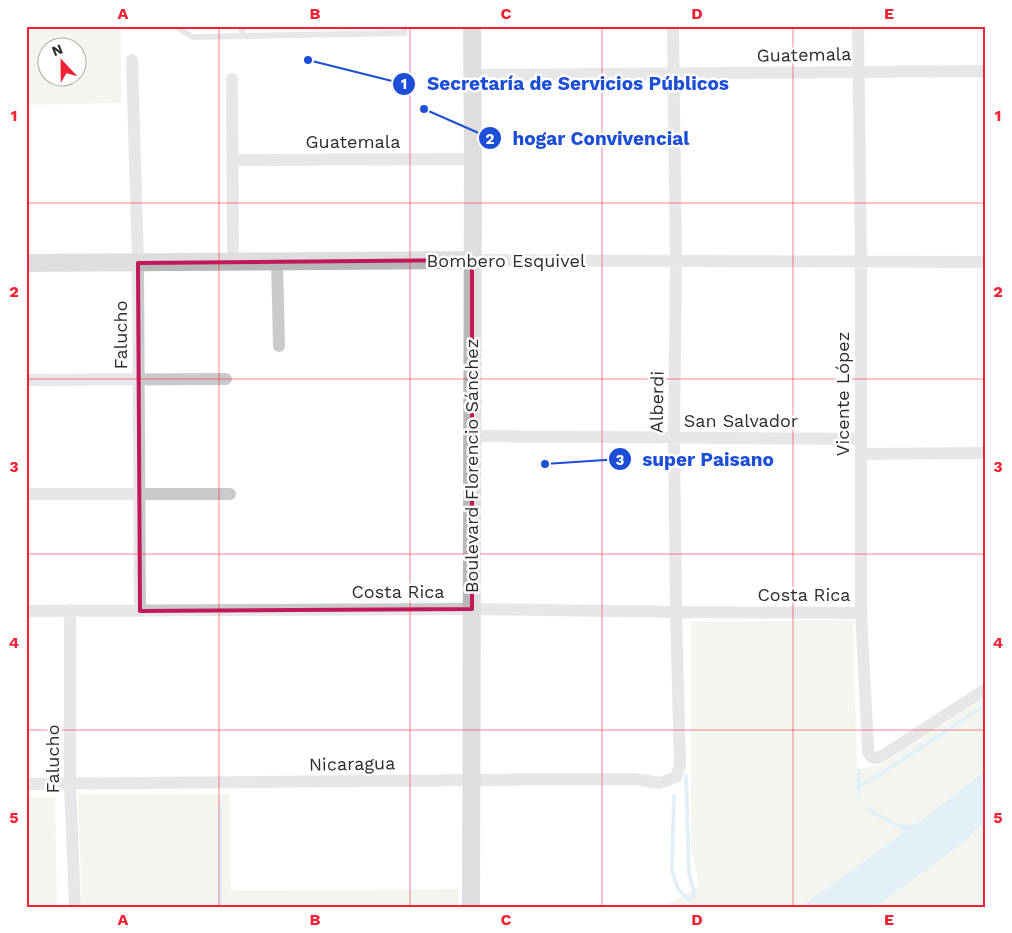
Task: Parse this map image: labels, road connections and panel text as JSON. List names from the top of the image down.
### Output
{
  "streets": {
    "main road": ["Bombero Esquivel", "Boulevard Florencio Sánchez"],
    "street": [
      "Guatemala",
      "Falucho",
      "Vicente López",
      "Alberdi",
      "San Salvador",
      "Costa Rica",
      "Nicaragua"
    ]
  },
  "crossings": [
    ["Guatemala", "Vicente López"],
    ["Guatemala", "Alberdi"],
    ["Guatemala", "Boulevard Florencio Sánchez"],
    ["Bombero Esquivel", "Falucho"],
    ["Bombero Esquivel", "Vicente López"],
    ["Bombero Esquivel", "Alberdi"],
    ["Bombero Esquivel", "Boulevard Florencio Sánchez"],
    ["Falucho", "Costa Rica"],
    ["Falucho", "Nicaragua"],
    ["Vicente López", "San Salvador"],
    ["Vicente López", "Costa Rica"],
    ["Alberdi", "San Salvador"],
    ["Alberdi", "Costa Rica"],
    ["Alberdi", "Nicaragua"],
    ["San Salvador", "Boulevard Florencio Sánchez"],
    ["Boulevard Florencio Sánchez", "Costa Rica"],
    ["Boulevard Florencio Sánchez", "Nicaragua"]
  ],
  "places": ["Secretaría de Servicios Públicos", "hogar Convivencial", "super Paisano"],
  "north": "top",
  "grid": {
    "columns": [
      "A",
      "B",
      "C",
      "D",
      "E"
    ],
    "rows": [
      "1",
      "2",
      "3",
      "4",
      "5"
    ]
  }
}
